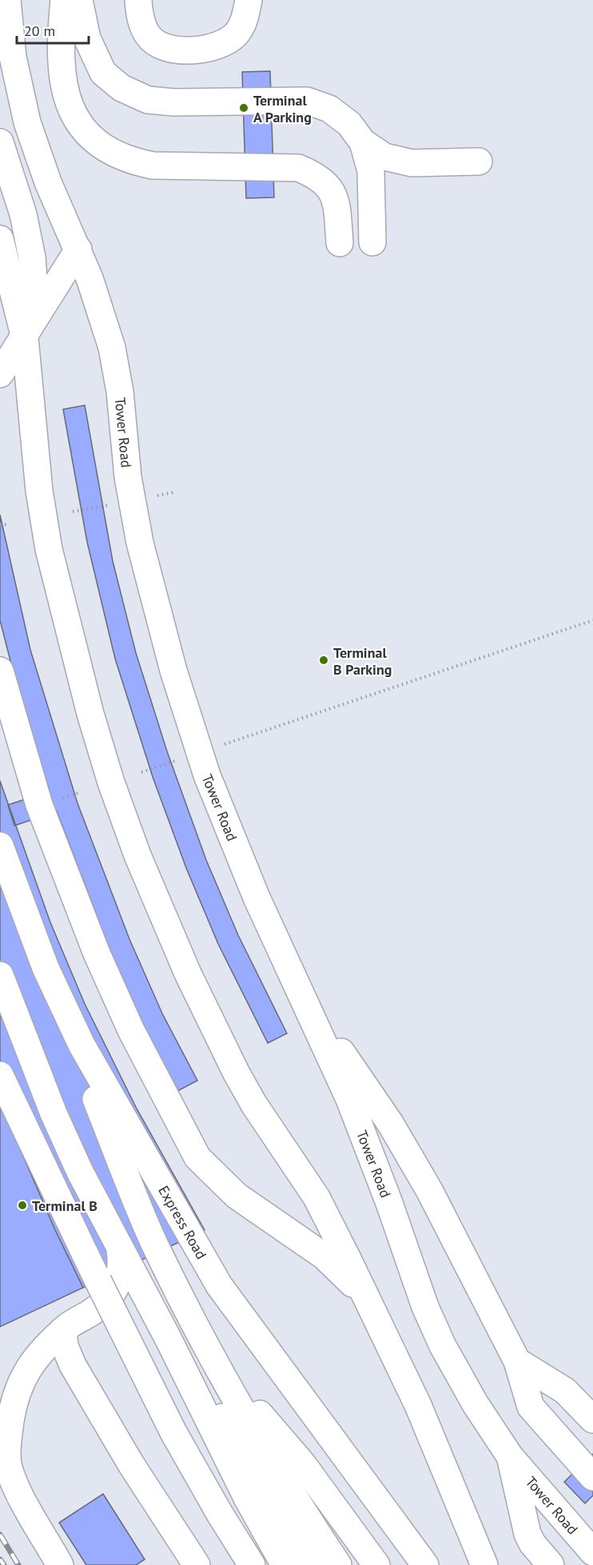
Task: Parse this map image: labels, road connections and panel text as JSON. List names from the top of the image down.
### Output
{
  "streets": {
    "street": ["Tower Road", "Express Road"]
  },
  "places": ["Terminal A Parking", "Terminal B Parking", "Terminal B"],
  "scale_bar": "20 m"
}
